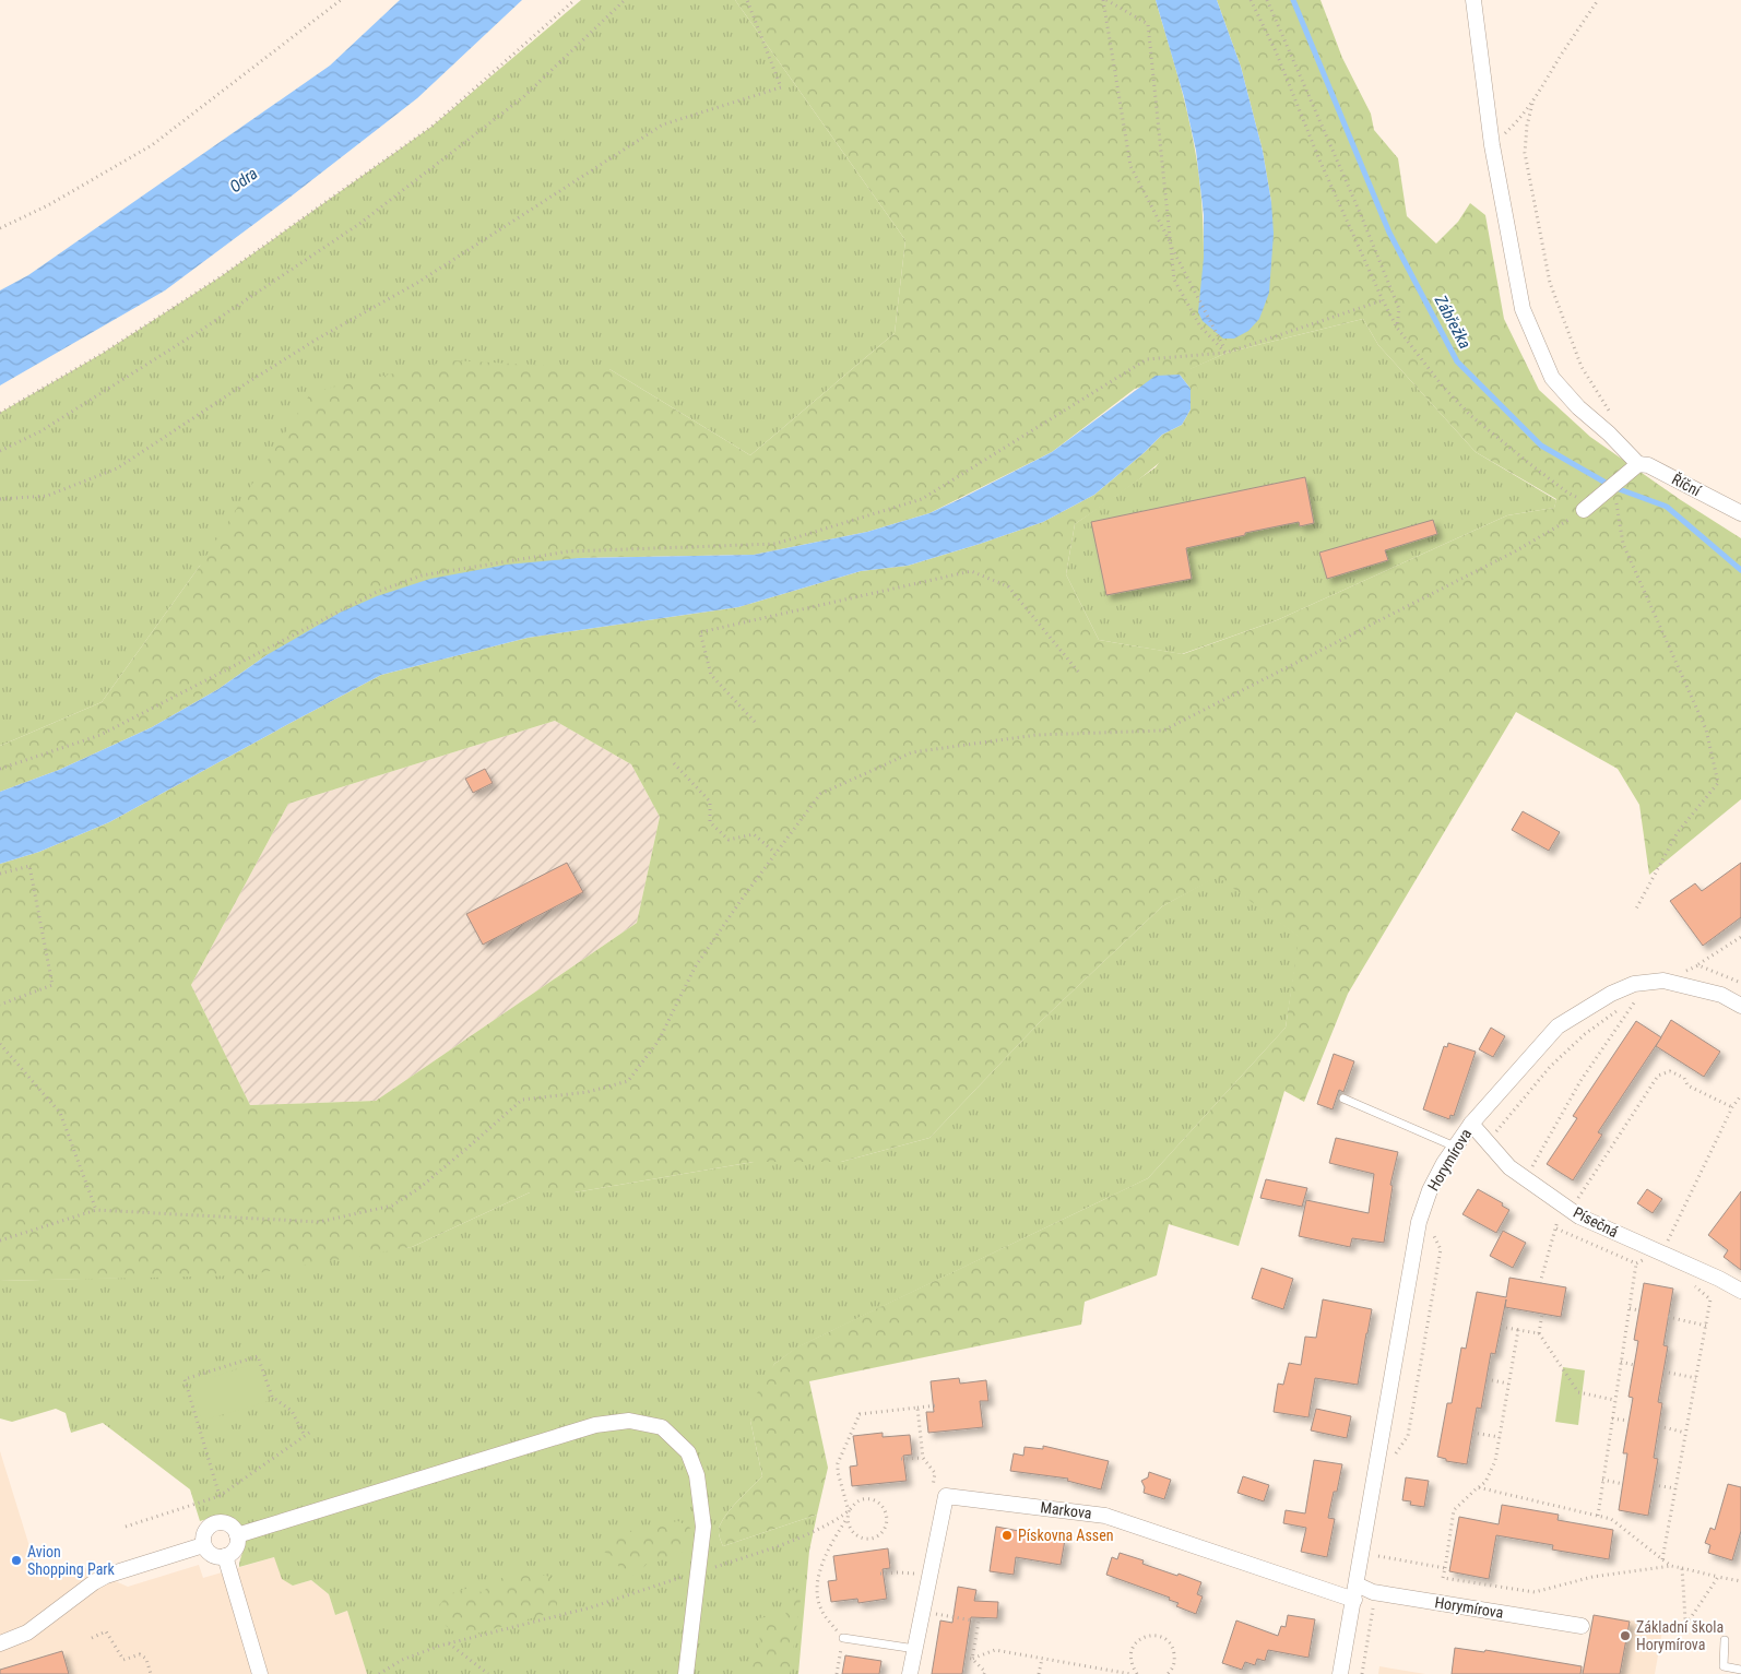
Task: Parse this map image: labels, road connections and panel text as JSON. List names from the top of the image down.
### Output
{
  "streets": {
    "street": [
      "Říční",
      "Horymírova",
      "Písečná",
      "Markova"
    ]
  },
  "crossings": [
    ["Horymírova", "Písečná"],
    ["Horymírova", "Markova"]
  ],
  "water": ["Odra", "Zábřežka"],
  "places": ["Pískovna Assen", "Avion Shopping Park", "Základní škola Horymírova"]
}
